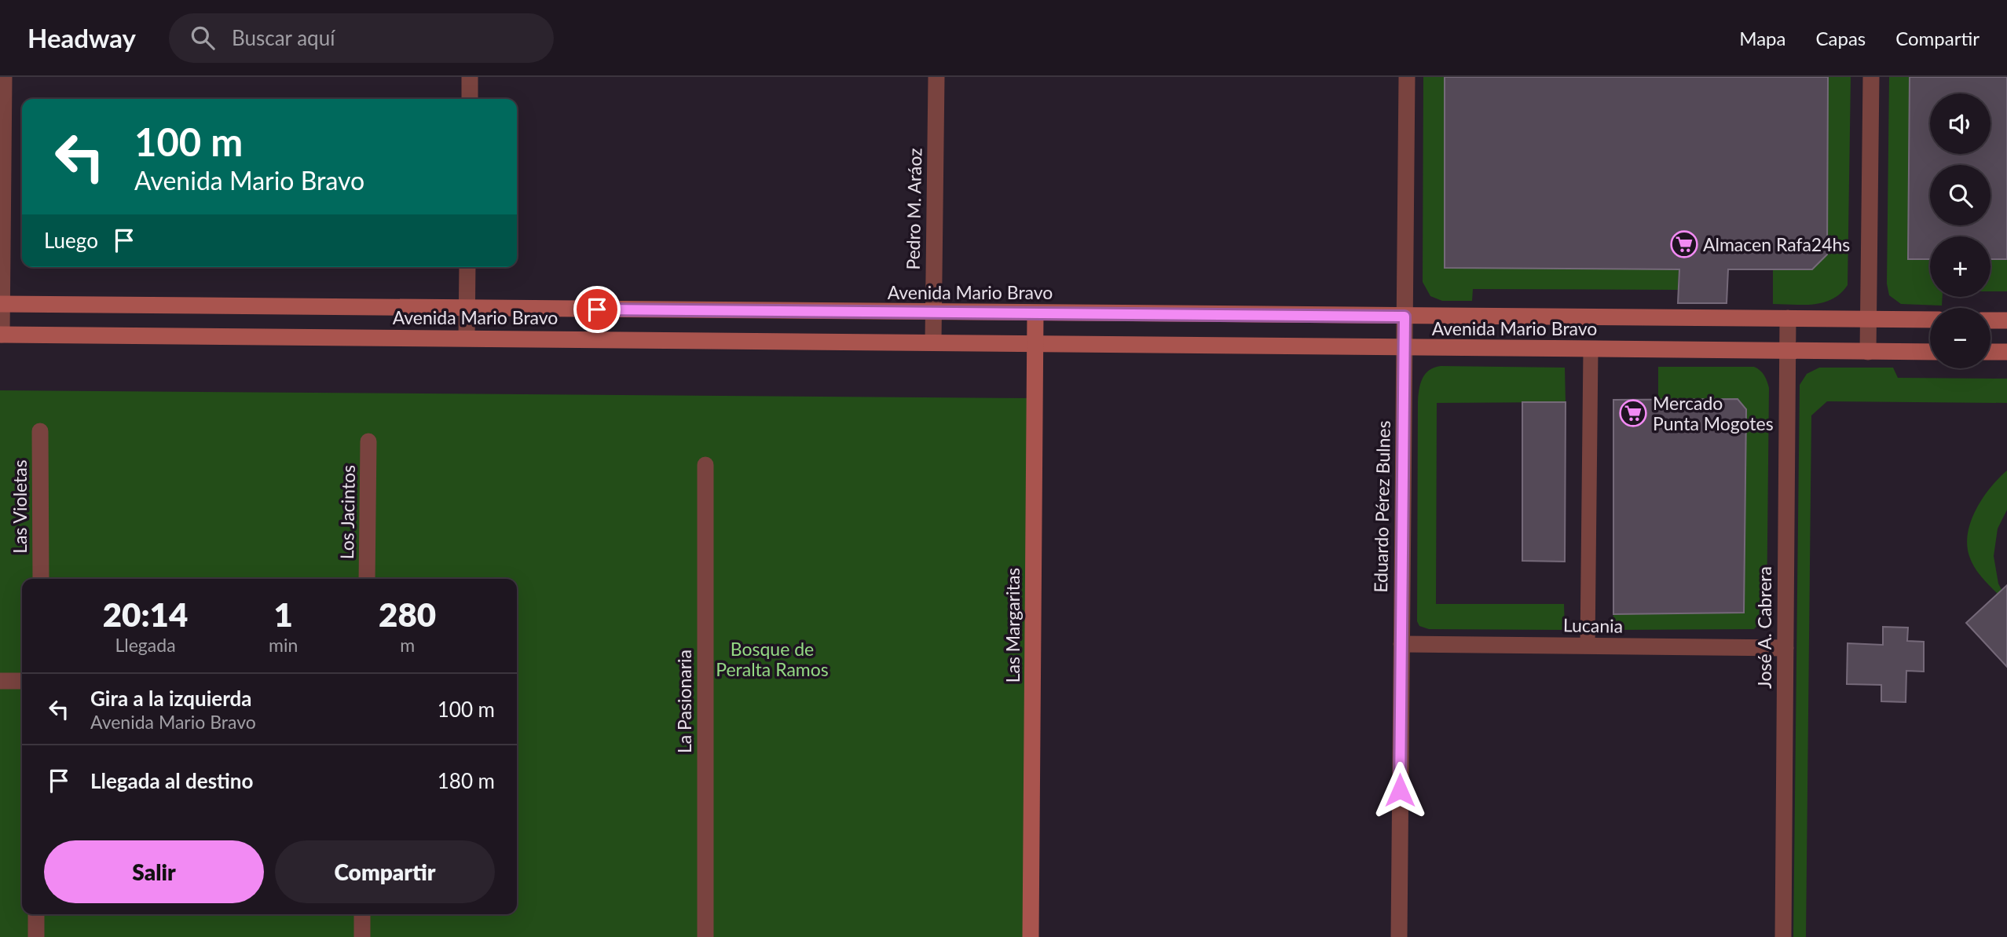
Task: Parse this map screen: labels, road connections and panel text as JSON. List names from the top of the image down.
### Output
{
  "streets": {
    "main road": ["Avenida Mario Bravo", "Las Margaritas"],
    "street": [
      "Pedro M. Aráoz",
      "Las Violetas",
      "Eduardo Pérez Bulnes",
      "Los Jacintos",
      "Lucania",
      "José A. Cabrera",
      "La Pasionaria"
    ]
  },
  "crossings": [
    ["Pedro M. Aráoz", "Avenida Mario Bravo"],
    ["Avenida Mario Bravo", "Eduardo Pérez Bulnes"],
    ["Avenida Mario Bravo", "Las Margaritas"],
    ["Avenida Mario Bravo", "José A. Cabrera"],
    ["Eduardo Pérez Bulnes", "Lucania"],
    ["Lucania", "José A. Cabrera"]
  ],
  "parks": ["Bosque de Peralta Ramos"],
  "places": {
    "supermarket": ["Almacen Rafa24hs", "Mercado Punta Mogotes"]
  },
  "page": {
    "header": "Headway",
    "search": "Buscar aquí",
    "nav": ["Mapa", "Capas", "Compartir"],
    "map_buttons": ["+", "−"],
    "turn": ["100 m", "Avenida Mario Bravo"],
    "then": "Luego",
    "eta": [
      "20:14",
      "Llegada",
      "1",
      "min",
      "280",
      "m"
    ],
    "list": [
      {
        "name": "Gira a la izquierda",
        "note": "Avenida Mario Bravo",
        "value": "100 m"
      },
      {
        "name": "Llegada al destino",
        "value": "180 m"
      }
    ],
    "buttons": ["Salir", "Compartir"]
  }
}
